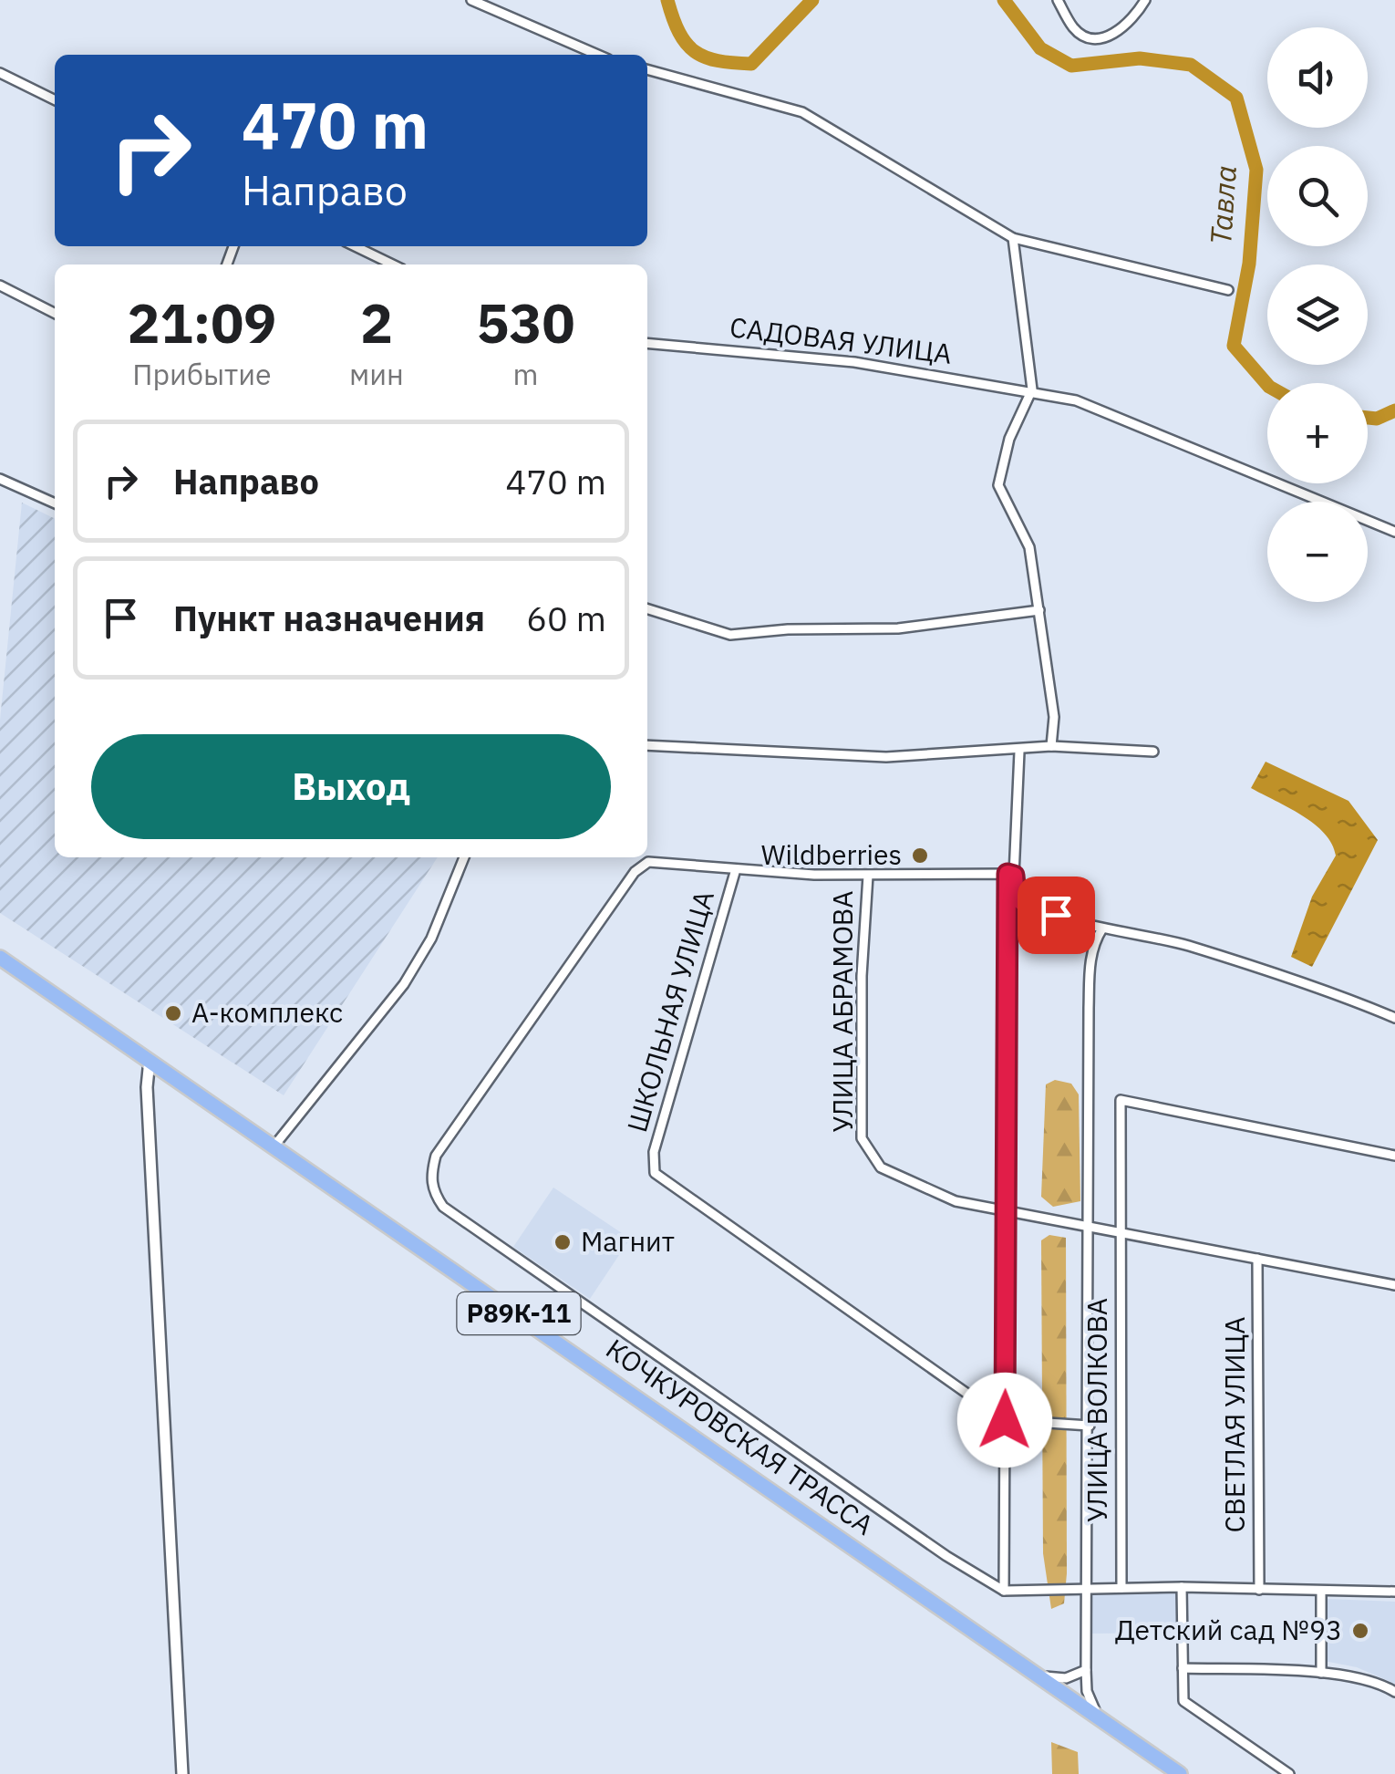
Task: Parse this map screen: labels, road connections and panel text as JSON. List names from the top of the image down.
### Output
{
  "streets": {
    "main road": ["Р89К-11", "КОЧКУРОВСКАЯ ТРАССА"],
    "street": [
      "САДОВАЯ УЛИЦА",
      "ШКОЛЬНАЯ УЛИЦА",
      "УЛИЦА АБРАМОВА",
      "УЛИЦА ВОЛКОВА",
      "СВЕТЛАЯ УЛИЦА"
    ]
  },
  "crossings": [
    ["ШКОЛЬНАЯ УЛИЦА", "УЛИЦА АБРАМОВА"],
    ["УЛИЦА АБРАМОВА", "УЛИЦА ВОЛКОВА"],
    ["УЛИЦА АБРАМОВА", "СВЕТЛАЯ УЛИЦА"]
  ],
  "water": ["Тавла"],
  "places": [
    "Wildberries",
    "А-комплекс",
    "Магнит",
    "Детский сад №93"
  ],
  "page": {
    "map_buttons": ["+", "−"],
    "turn": ["470 m", "Направо"],
    "eta": [
      "21:09",
      "Прибытие",
      "2",
      "мин",
      "530",
      "m"
    ],
    "list": [
      {
        "name": "Направо",
        "value": "470 m"
      },
      {
        "name": "Пункт назначения",
        "value": "60 m"
      }
    ],
    "buttons": "Выход"
  }
}
